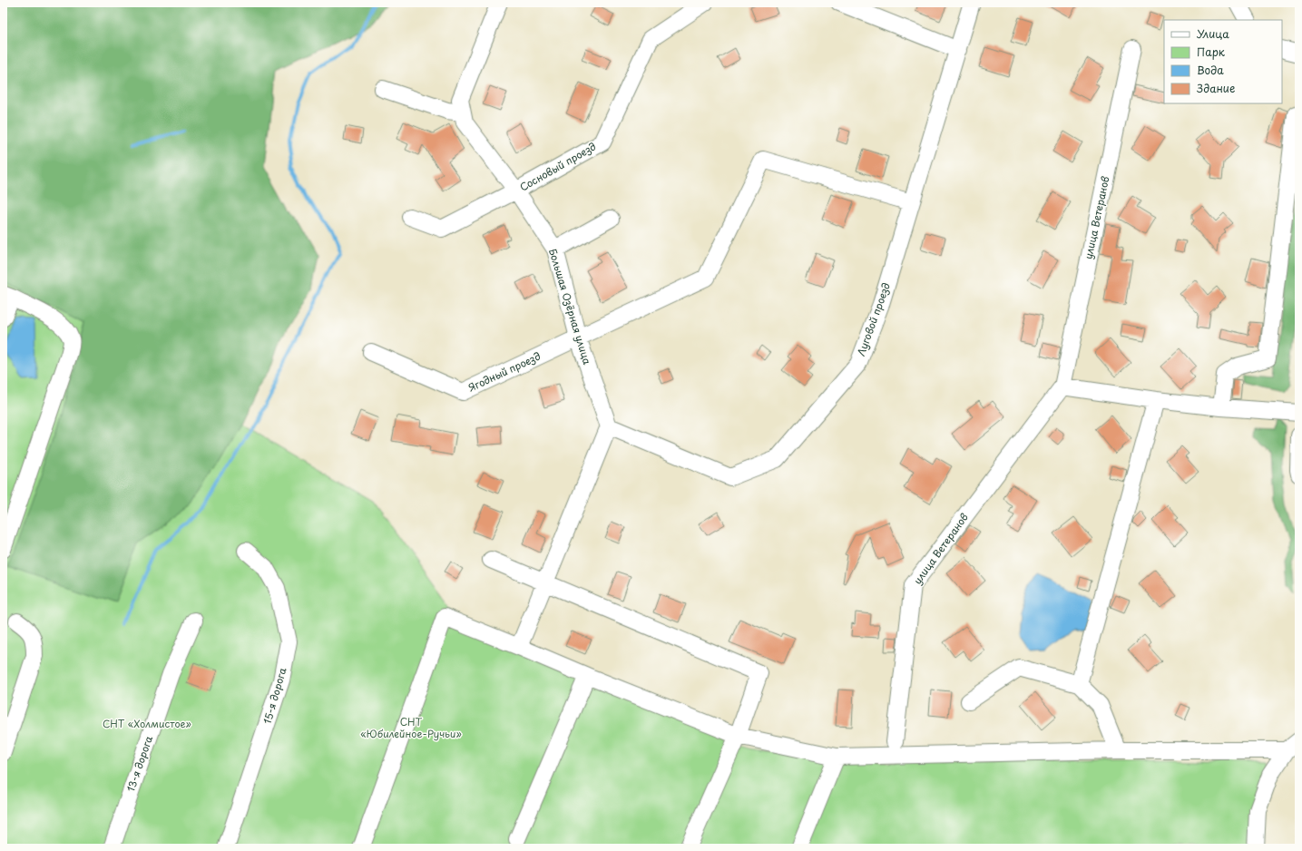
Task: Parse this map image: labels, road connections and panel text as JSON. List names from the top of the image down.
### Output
{
  "streets": {
    "street": [
      "Сосновый проезд",
      "улица Ветеранов",
      "Большая Озёрная улица",
      "Луговой проезд",
      "Ягодный проезд",
      "15-я дорога",
      "13-я дорога"
    ]
  },
  "crossings": [
    ["Сосновый проезд", "Большая Озёрная улица"],
    ["Большая Озёрная улица", "Луговой проезд"],
    ["Большая Озёрная улица", "Ягодный проезд"],
    ["Луговой проезд", "Ягодный проезд"]
  ],
  "parks": ["СНТ «Юбилейное-Ручьи»", "СНТ «Холмистое»"],
  "legend": [
    "Улица",
    "Парк",
    "Вода",
    "Здание"
  ]
}
